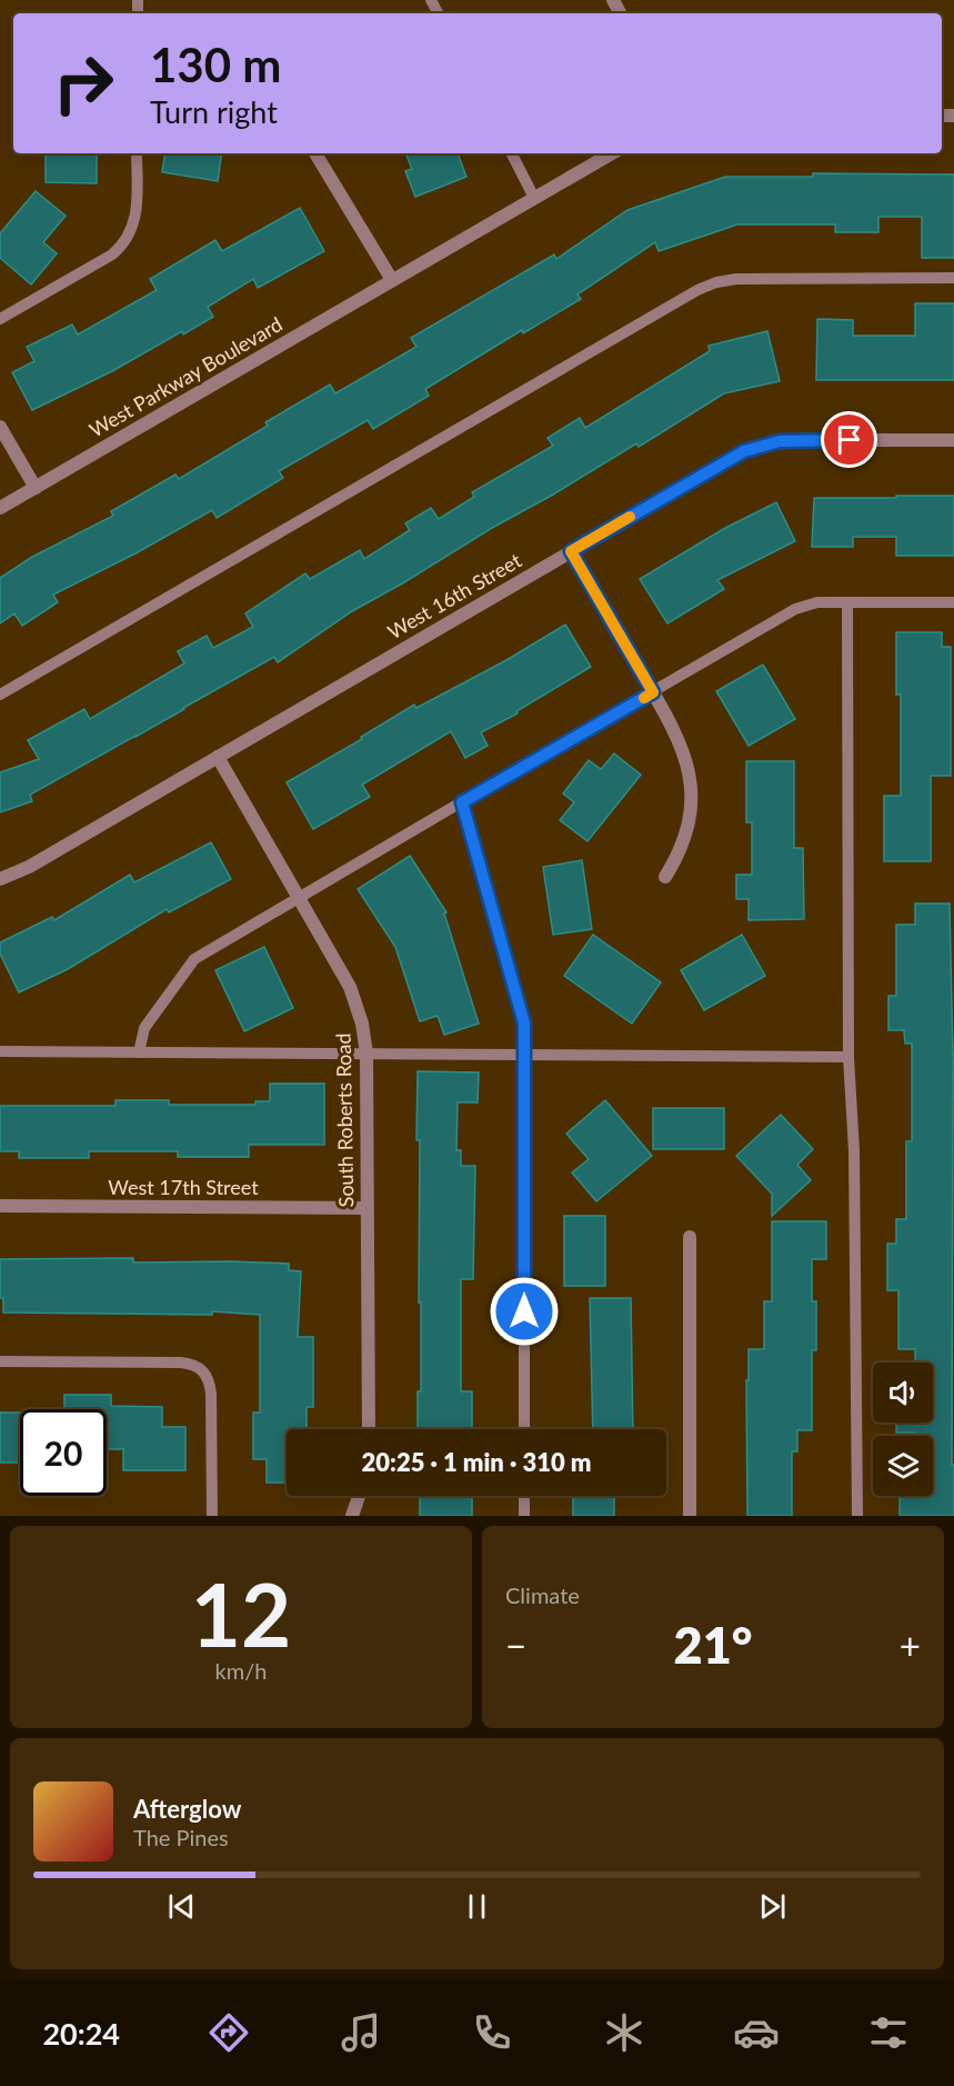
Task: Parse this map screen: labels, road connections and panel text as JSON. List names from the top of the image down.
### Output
{
  "streets": {
    "street": [
      "West Parkway Boulevard",
      "West 16th Street",
      "South Roberts Road",
      "West 17th Street"
    ]
  },
  "crossings": [
    ["West 16th Street", "South Roberts Road"],
    ["South Roberts Road", "West 17th Street"]
  ],
  "page": {
    "turn": ["130 m", "Turn right"],
    "limit": "20",
    "trip": "20:25 · 1 min · 310 m",
    "tile": [
      ["12", "km/h"],
      "Climate"
    ],
    "heat": ["−", "21°", "+"],
    "song": ["Afterglow", "The Pines"],
    "tabs": "20:24"
  }
}
